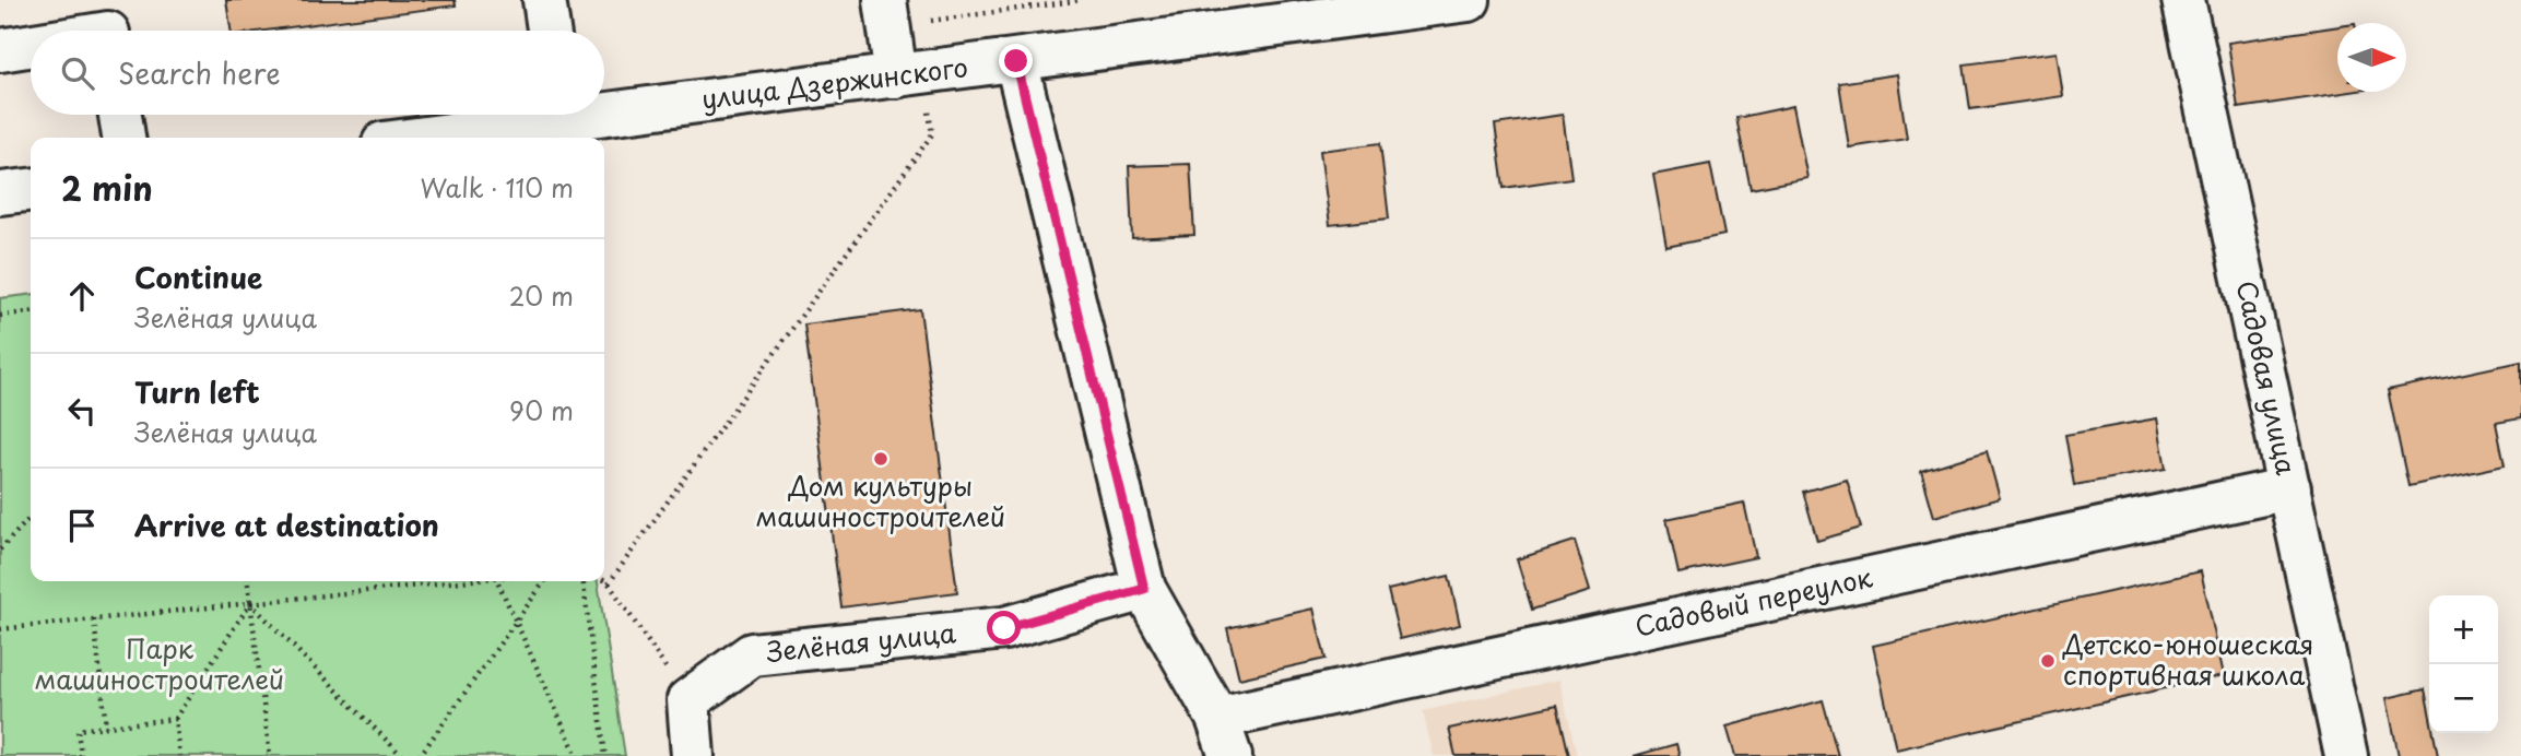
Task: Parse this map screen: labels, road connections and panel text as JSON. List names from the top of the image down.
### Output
{
  "streets": {
    "street": [
      "улица Дзержинского",
      "Садовая улица",
      "Садовый переулок",
      "Зелёная улица"
    ]
  },
  "crossings": [
    ["Садовая улица", "Садовый переулок"]
  ],
  "parks": ["Парк машиностроителей"],
  "places": ["Дом культуры машиностроителей", "Детско-юношеская спортивная школа"],
  "north": "right",
  "page": {
    "search": "Search here",
    "heading": ["2 min", "Walk · 110 m"],
    "list": [
      ["Continue", "Зелёная улица", "20 m"],
      ["Turn left", "Зелёная улица", "90 m"],
      "Arrive at destination"
    ],
    "map_buttons": ["+", "−"]
  }
}
